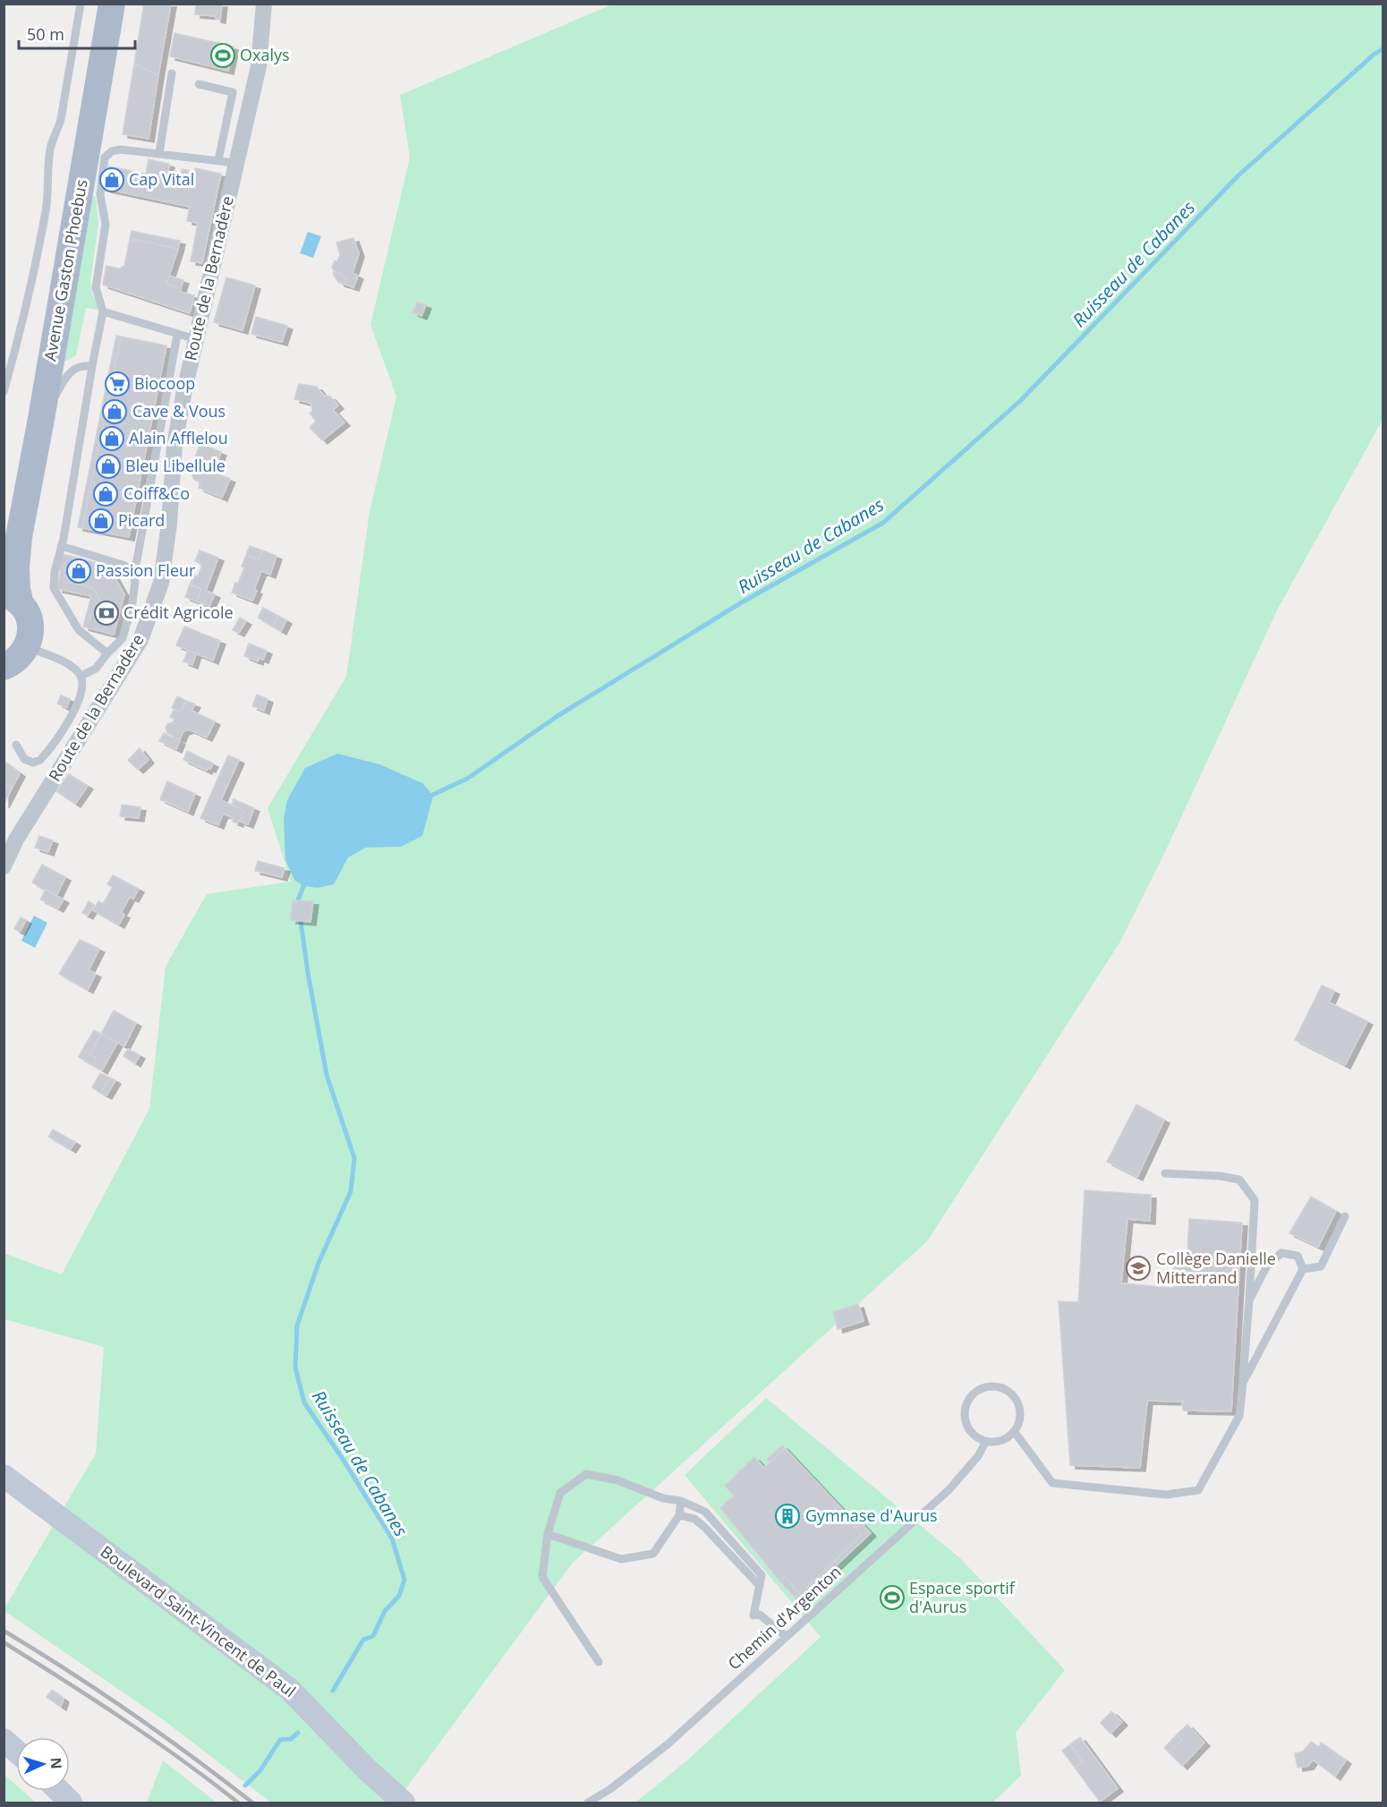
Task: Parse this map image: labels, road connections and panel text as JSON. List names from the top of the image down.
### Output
{
  "streets": {
    "main road": ["Avenue Gaston Phoebus", "Boulevard Saint-Vincent de Paul"],
    "street": ["Route de la Bernadère"],
    "lane": ["Chemin d'Argenton"]
  },
  "water": ["Ruisseau de Cabanes"],
  "places": {
    "sports": ["Oxalys", "Espace sportif d'Aurus"],
    "shop": [
      "Cap Vital",
      "Cave & Vous",
      "Alain Afflelou",
      "Bleu Libellule",
      "Coiff&Co",
      "Picard",
      "Passion Fleur"
    ],
    "supermarket": ["Biocoop"],
    "bank": ["Crédit Agricole"],
    "school or university": ["Collège Danielle Mitterrand"],
    "building": ["Gymnase d'Aurus"]
  },
  "scale_bar": "50 m",
  "north": "right"
}
